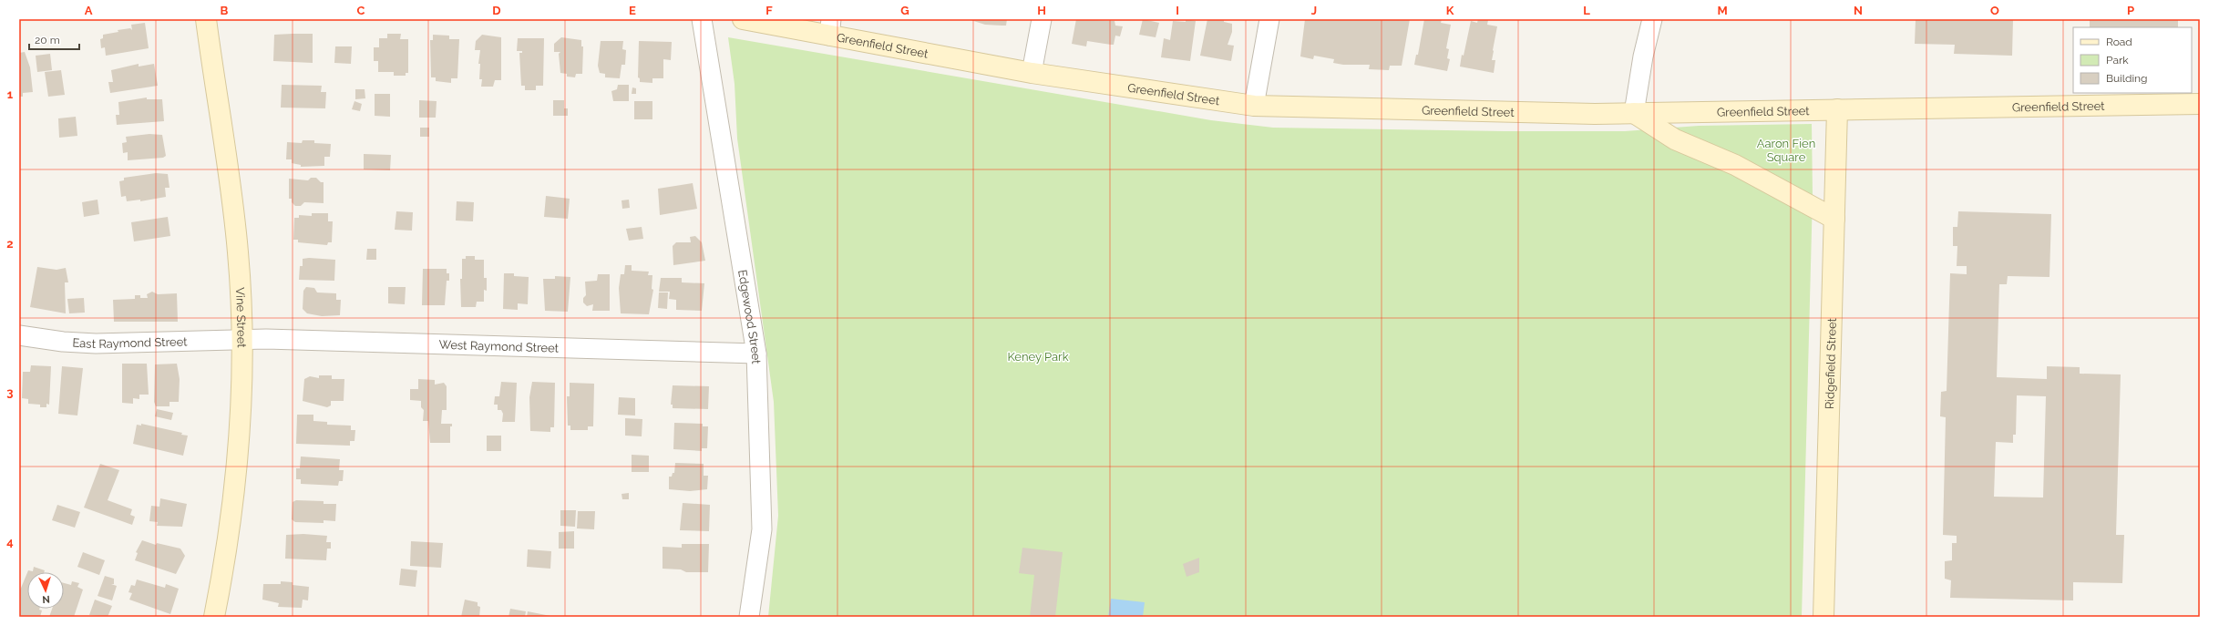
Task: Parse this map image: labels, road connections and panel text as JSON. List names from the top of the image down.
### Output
{
  "streets": {
    "street": [
      "Greenfield Street",
      "Edgewood Street",
      "Vine Street",
      "East Raymond Street",
      "West Raymond Street",
      "Ridgefield Street"
    ]
  },
  "crossings": [
    ["Greenfield Street", "Ridgefield Street"],
    ["Edgewood Street", "West Raymond Street"],
    ["Vine Street", "East Raymond Street"],
    ["Vine Street", "West Raymond Street"],
    ["East Raymond Street", "West Raymond Street"]
  ],
  "parks": ["Aaron Fien Square", "Keney Park"],
  "legend": ["Road", "Park", "Building"],
  "scale_bar": "20 m",
  "north": "bottom",
  "grid": {
    "columns": [
      "A",
      "B",
      "C",
      "D",
      "E",
      "F",
      "G",
      "H",
      "I",
      "J",
      "K",
      "L",
      "M",
      "N",
      "O",
      "P"
    ],
    "rows": [
      "1",
      "2",
      "3",
      "4"
    ]
  }
}
